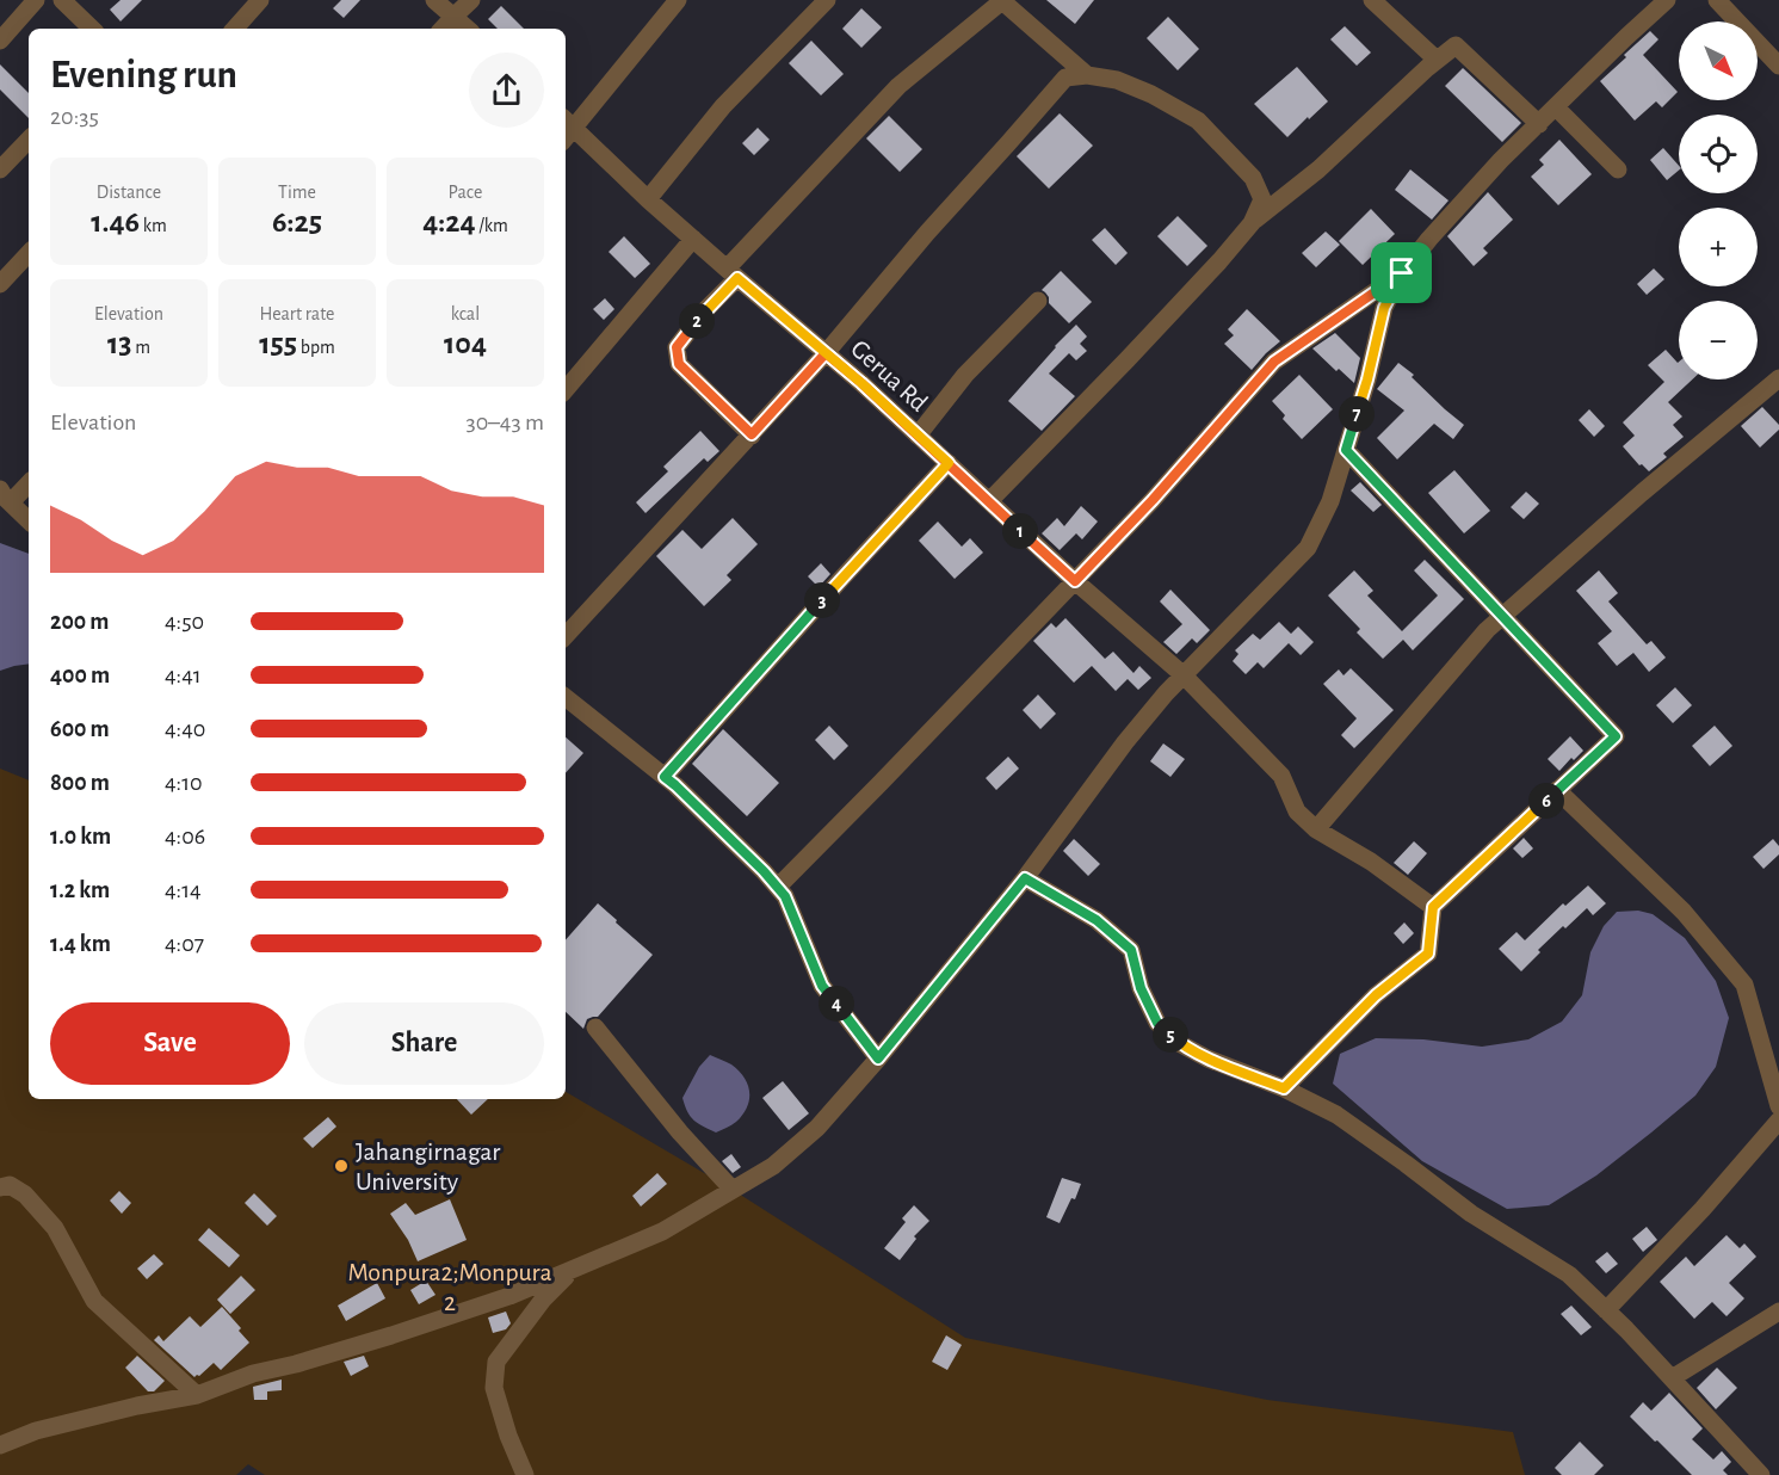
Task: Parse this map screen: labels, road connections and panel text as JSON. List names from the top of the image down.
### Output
{
  "streets": {
    "street": ["Gerua Rd"]
  },
  "parks": ["Monpura2;Monpura 2"],
  "places": ["Jahangirnagar University"],
  "north": "bottom right",
  "page": {
    "map_buttons": ["+", "−"],
    "heading": ["Evening run", "20:35"],
    "stats": [
      ["Distance", "1.46 km"],
      ["Time", "6:25"],
      ["Pace", "4:24 /km"],
      ["Elevation", "13 m"],
      ["Heart rate", "155 bpm"],
      ["kcal", "104"]
    ],
    "pins": [
      "2",
      "7",
      "1",
      "3",
      "6",
      "4",
      "5"
    ],
    "chart": ["Elevation", "30–43 m"],
    "list": [
      {
        "name": "200 m",
        "note": "4:50"
      },
      {
        "name": "400 m",
        "note": "4:41"
      },
      {
        "name": "600 m",
        "note": "4:40"
      },
      {
        "name": "800 m",
        "note": "4:10"
      },
      {
        "name": "1.0 km",
        "note": "4:06"
      },
      {
        "name": "1.2 km",
        "note": "4:14"
      },
      {
        "name": "1.4 km",
        "note": "4:07"
      }
    ],
    "buttons": ["Save", "Share"]
  }
}
